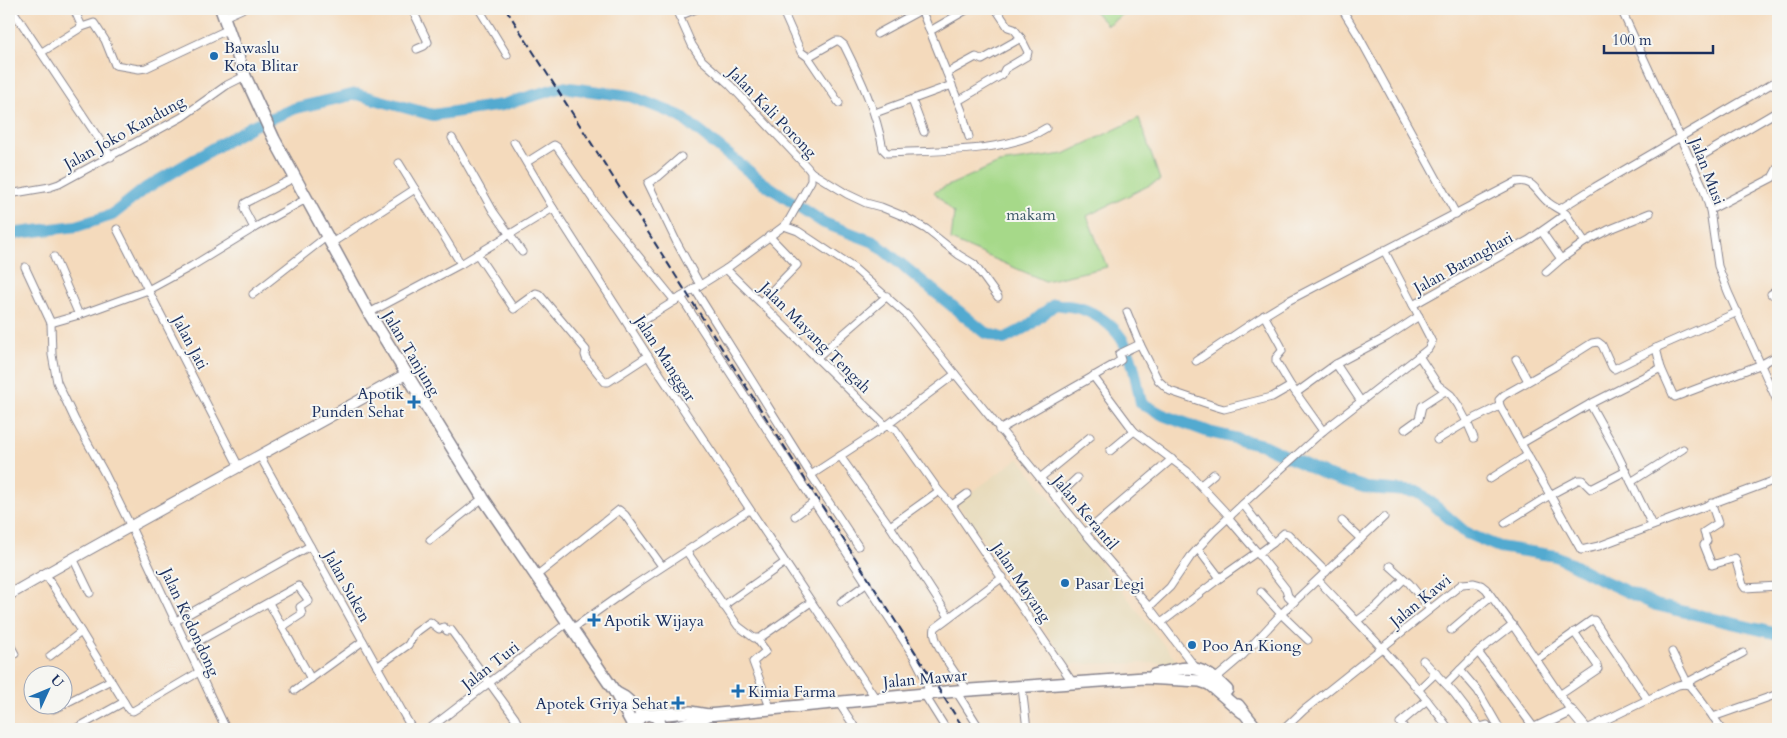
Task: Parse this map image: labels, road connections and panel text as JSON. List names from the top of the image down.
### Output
{
  "streets": {
    "main road": ["Jalan Tanjung", "Jalan Mawar"],
    "street": [
      "Jalan Kali Porong",
      "Jalan Joko Kandung",
      "Jalan Musi",
      "Jalan Batanghari",
      "Jalan Mayang Tengah",
      "Jalan Jati",
      "Jalan Manggar",
      "Jalan Kerantil",
      "Jalan Mayang",
      "Jalan Suken",
      "Jalan Kawi",
      "Jalan Kedondong",
      "Jalan Turi"
    ]
  },
  "crossings": [
    ["Jalan Kali Porong", "Jalan Mayang Tengah"],
    ["Jalan Kali Porong", "Jalan Manggar"],
    ["Jalan Kali Porong", "Jalan Kerantil"],
    ["Jalan Joko Kandung", "Jalan Tanjung"],
    ["Jalan Batanghari", "Jalan Kerantil"],
    ["Jalan Mayang Tengah", "Jalan Mayang"],
    ["Jalan Tanjung", "Jalan Turi"],
    ["Jalan Tanjung", "Jalan Mawar"],
    ["Jalan Manggar", "Jalan Turi"],
    ["Jalan Manggar", "Jalan Mawar"],
    ["Jalan Kerantil", "Jalan Mawar"],
    ["Jalan Mayang", "Jalan Mawar"]
  ],
  "parks": ["makam"],
  "places": {
    "other": ["Bawaslu Kota Blitar", "Pasar Legi", "Poo An Kiong"],
    "health": [
      "Apotik Punden Sehat",
      "Apotik Wijaya",
      "Kimia Farma",
      "Apotek Griya Sehat"
    ]
  },
  "scale_bar": "100 m",
  "north": "top right"
}
